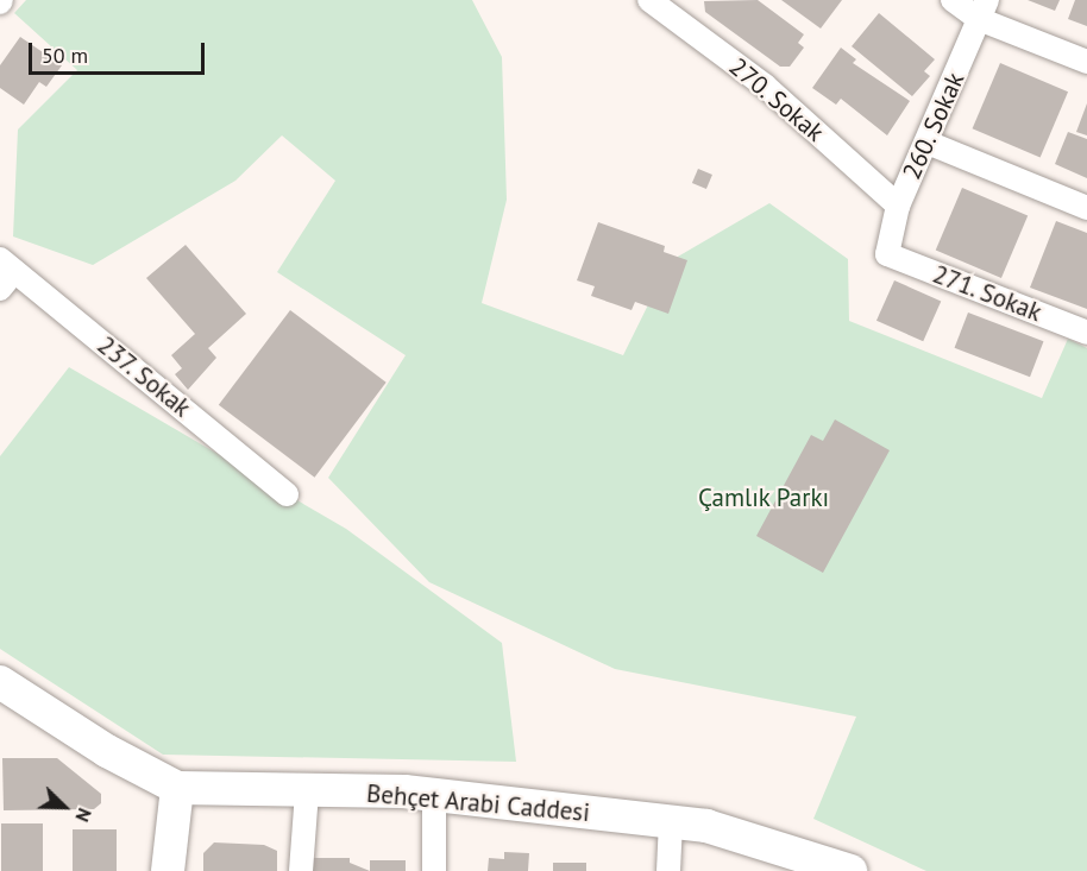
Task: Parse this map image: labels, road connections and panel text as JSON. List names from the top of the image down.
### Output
{
  "streets": {
    "main road": ["Behçet Arabi Caddesi"],
    "street": [
      "270. Sokak",
      "260. Sokak",
      "271. Sokak",
      "237. Sokak"
    ]
  },
  "crossings": [
    ["270. Sokak", "260. Sokak"],
    ["260. Sokak", "271. Sokak"]
  ],
  "parks": ["Çamlık Parkı"],
  "scale_bar": "50 m",
  "north": "bottom right"
}
